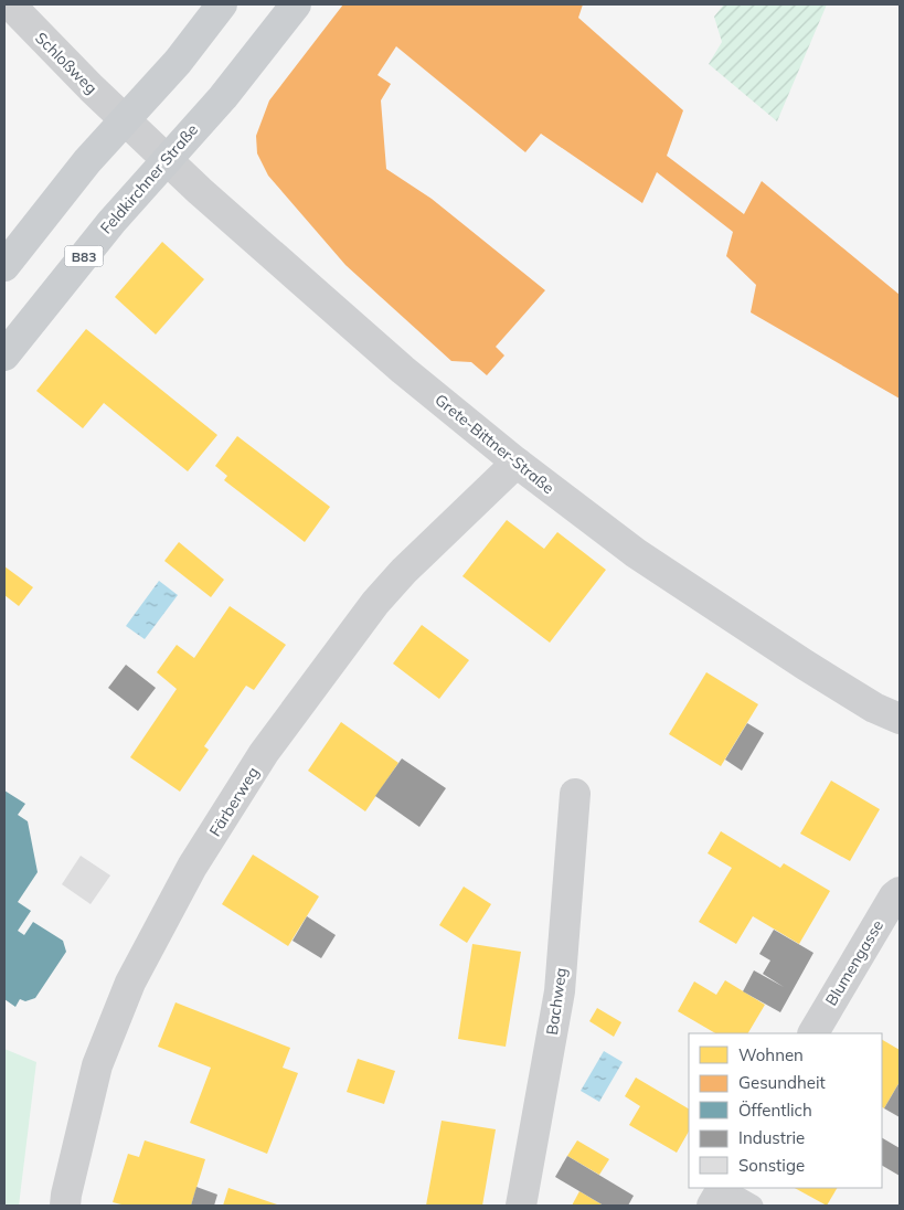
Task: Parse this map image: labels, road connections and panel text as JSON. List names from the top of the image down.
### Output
{
  "streets": {
    "main road": ["Feldkirchner Straße", "B83"],
    "street": [
      "Schloßweg",
      "Grete-Bittner-Straße",
      "Färberweg",
      "Blumengasse",
      "Bachweg"
    ]
  },
  "crossings": [
    ["Schloßweg", "Grete-Bittner-Straße"],
    ["Feldkirchner Straße", "Grete-Bittner-Straße"],
    ["Grete-Bittner-Straße", "Färberweg"]
  ],
  "legend": [
    "Wohnen",
    "Gesundheit",
    "Öffentlich",
    "Industrie",
    "Sonstige"
  ]
}
